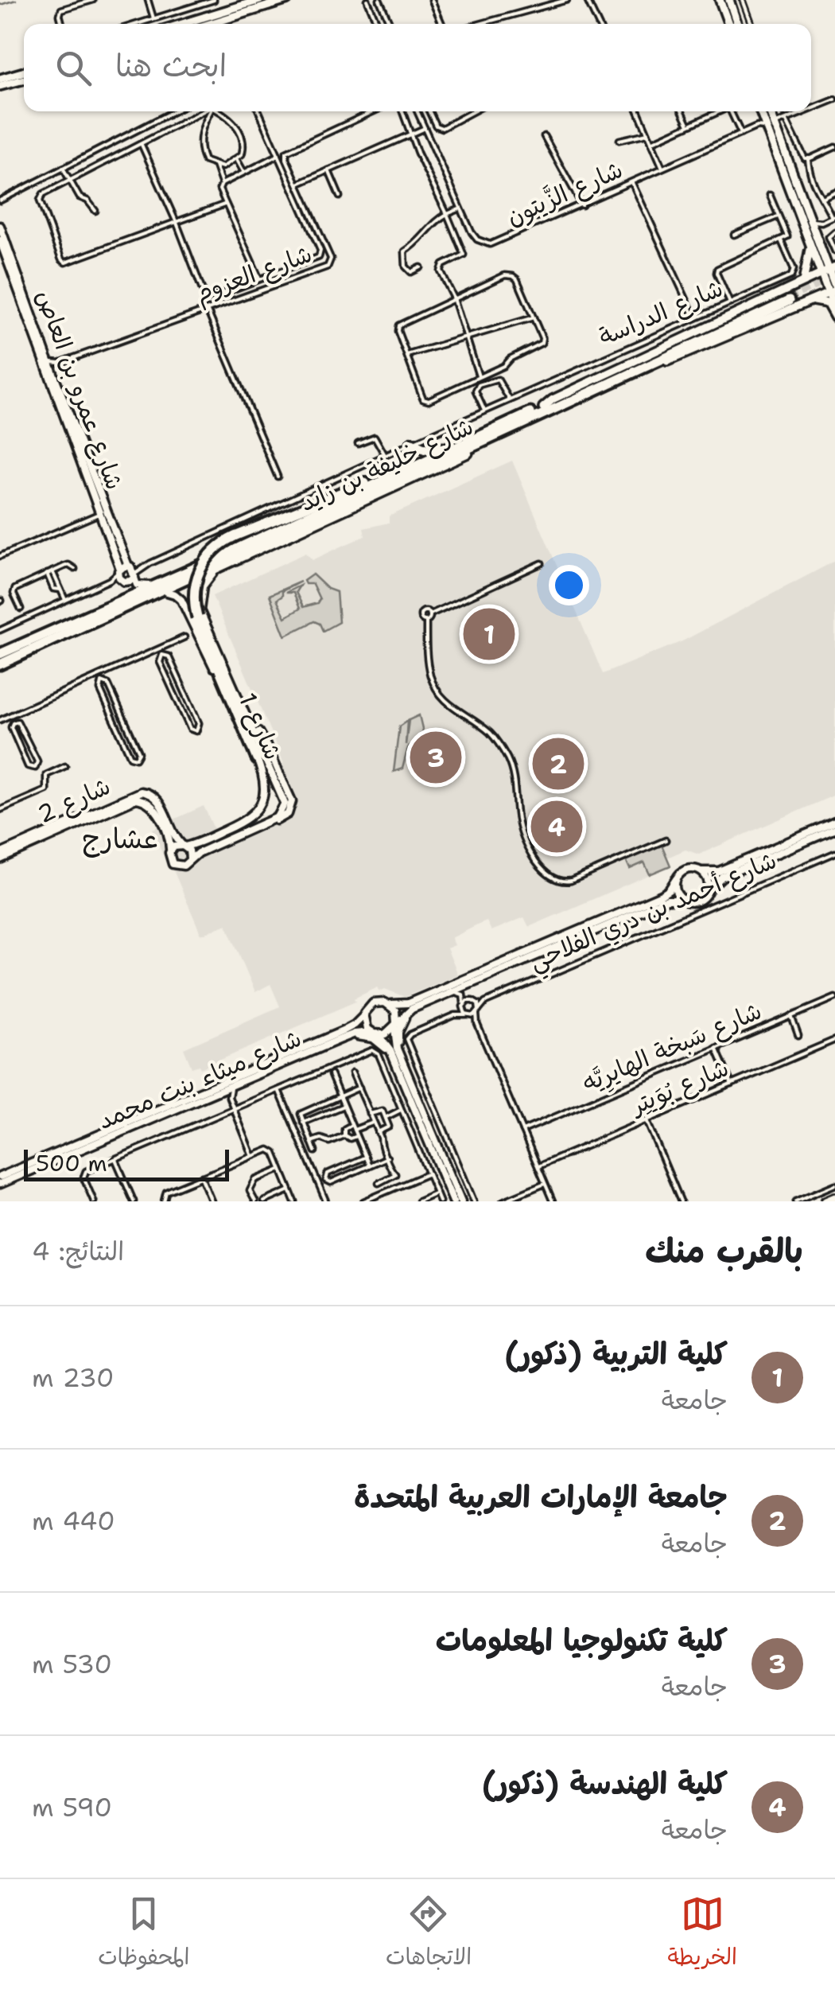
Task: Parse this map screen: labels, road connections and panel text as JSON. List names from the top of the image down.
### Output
{
  "streets": {
    "highway": ["شارع خليفة بن زايد"],
    "main road": [
      "شارع عمرو بن العاص",
      "شارع 1",
      "شارع 2",
      "شارع ميثاء بنت محمد"
    ],
    "street": [
      "شارع الزَّيتون",
      "شارع العزوم",
      "شارع الدراسة",
      "شارع أحمد بن دري الفلاحي",
      "شارع سَبخة الهايرِيَّه",
      "شارع بُوَيتِر"
    ]
  },
  "crossings": [
    ["شارع الدراسة", "شارع عمرو بن العاص"],
    ["شارع 1", "شارع 2"]
  ],
  "districts": ["عشارج"],
  "scale_bar": "500 m",
  "page": {
    "search": "ابحث هنا",
    "pins": [
      "1",
      "3",
      "2",
      "4"
    ],
    "scale": "500 m",
    "heading": ["بالقرب منك", "النتائج: 4"],
    "list": [
      {
        "mark": "1",
        "name": "كلية التربية (ذكور)",
        "note": "جامعة",
        "value": "230 m"
      },
      {
        "mark": "2",
        "name": "جامعة الإمارات العربية المتحدة",
        "note": "جامعة",
        "value": "440 m"
      },
      {
        "mark": "3",
        "name": "كلية تكنولوجيا المعلومات",
        "note": "جامعة",
        "value": "530 m"
      },
      {
        "mark": "4",
        "name": "كلية الهندسة (ذكور)",
        "note": "جامعة",
        "value": "590 m"
      }
    ],
    "nav": ["الخريطة", "الاتجاهات", "المحفوظات"]
  }
}
